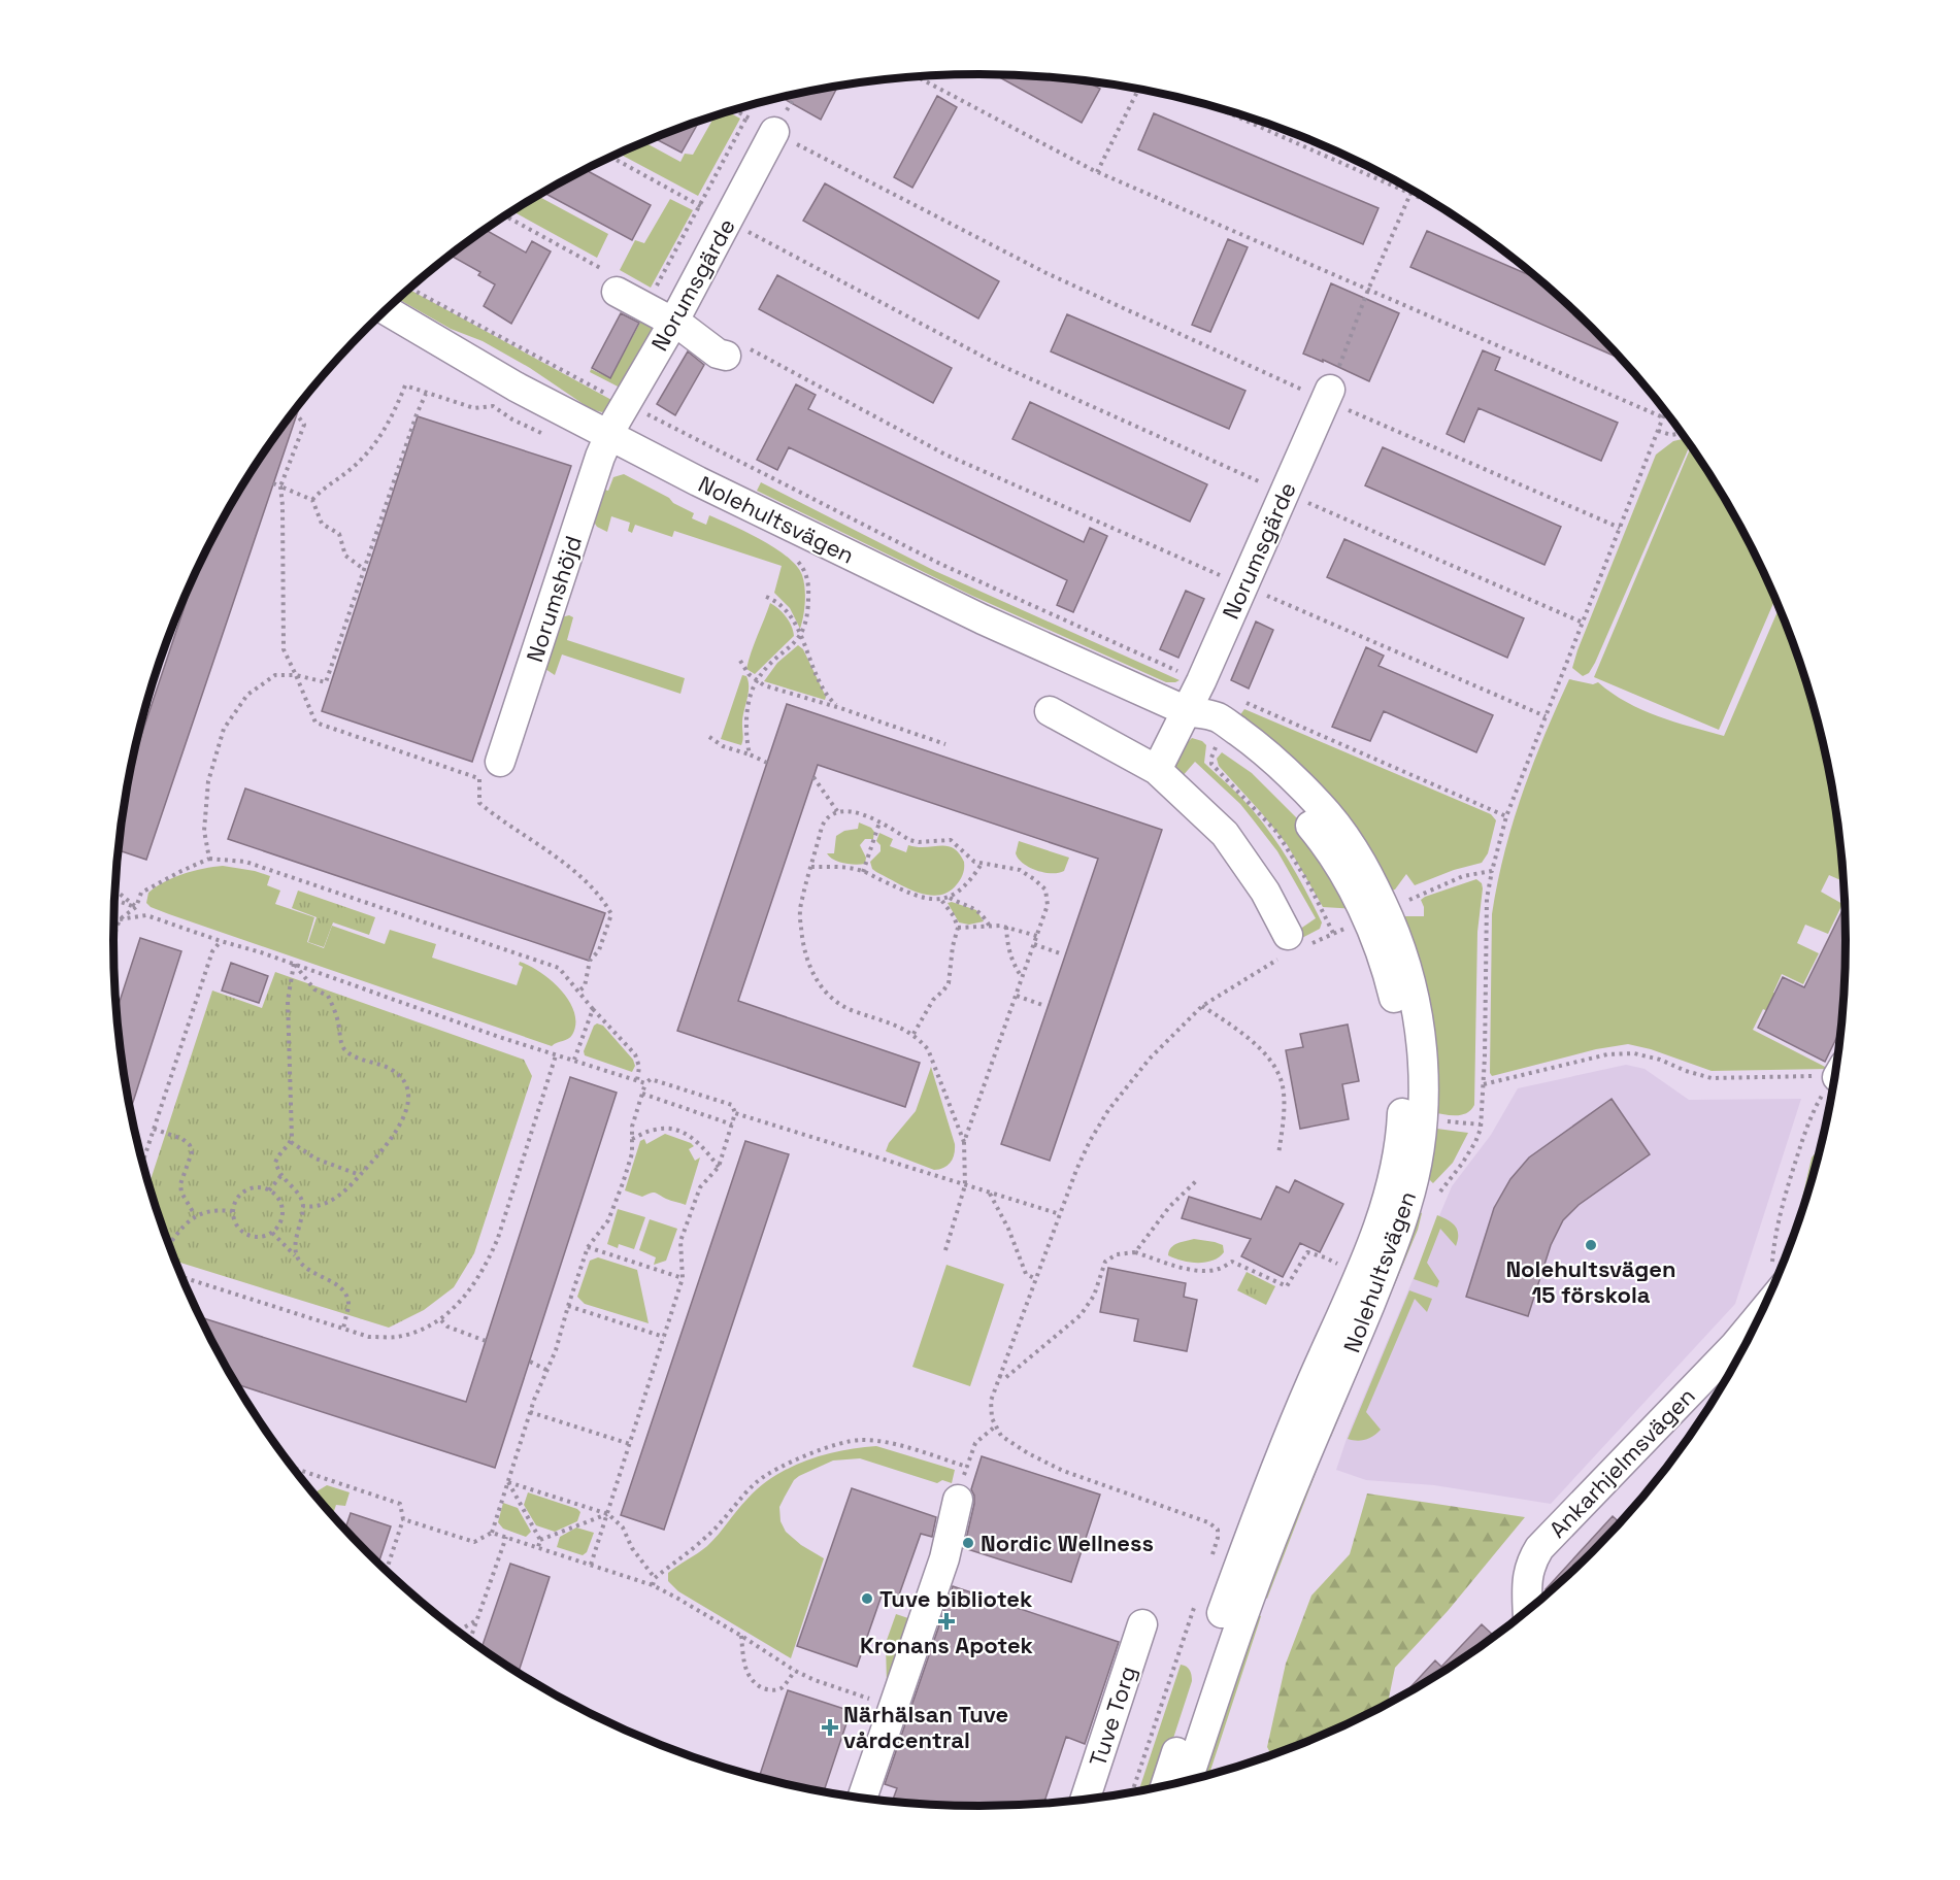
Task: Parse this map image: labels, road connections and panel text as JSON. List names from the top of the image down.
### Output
{
  "streets": {
    "street": [
      "Norumsgärde",
      "Nolehultsvägen",
      "Norumshöjd",
      "Ankarhjelmsvägen",
      "Tuve Torg"
    ]
  },
  "crossings": [
    ["Norumsgärde", "Nolehultsvägen"],
    ["Norumsgärde", "Norumshöjd"],
    ["Nolehultsvägen", "Norumshöjd"]
  ],
  "places": {
    "other": ["Nolehultsvägen 15 förskola", "Nordic Wellness", "Tuve bibliotek"],
    "health": ["Kronans Apotek", "Närhälsan Tuve vårdcentral"]
  }
}
